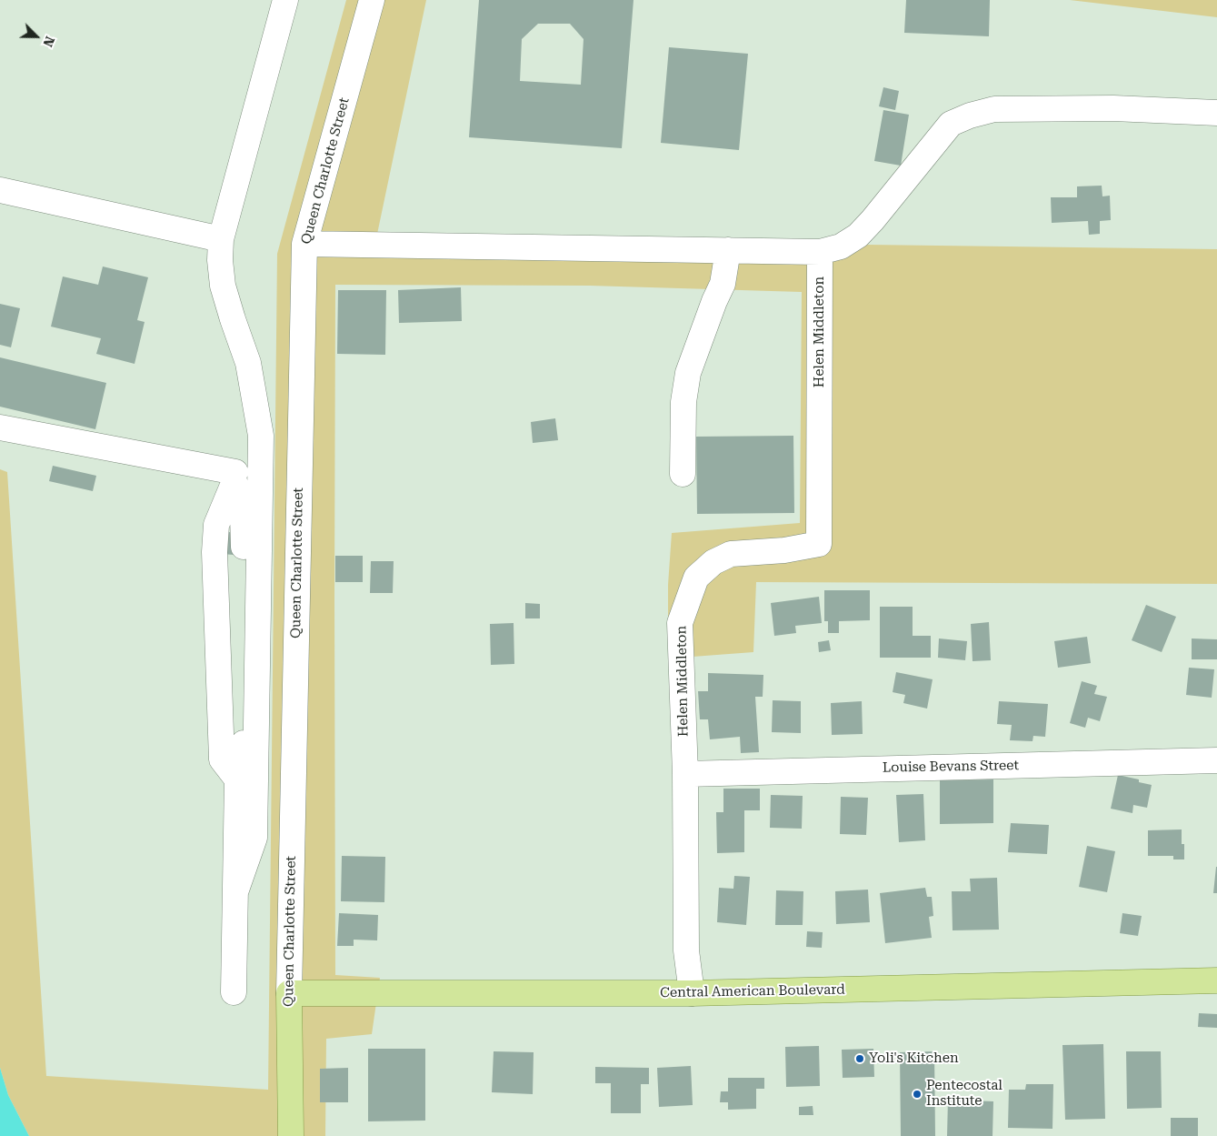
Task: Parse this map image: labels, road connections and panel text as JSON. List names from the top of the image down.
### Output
{
  "streets": {
    "main road": ["Queen Charlotte Street", "Central American Boulevard"],
    "street": ["Helen Middleton", "Louise Bevans Street"]
  },
  "crossings": [
    ["Queen Charlotte Street", "Central American Boulevard"],
    ["Helen Middleton", "Louise Bevans Street"],
    ["Helen Middleton", "Central American Boulevard"]
  ],
  "places": ["Yoli's Kitchen", "Pentecostal Institute"],
  "north": "bottom right"
}
